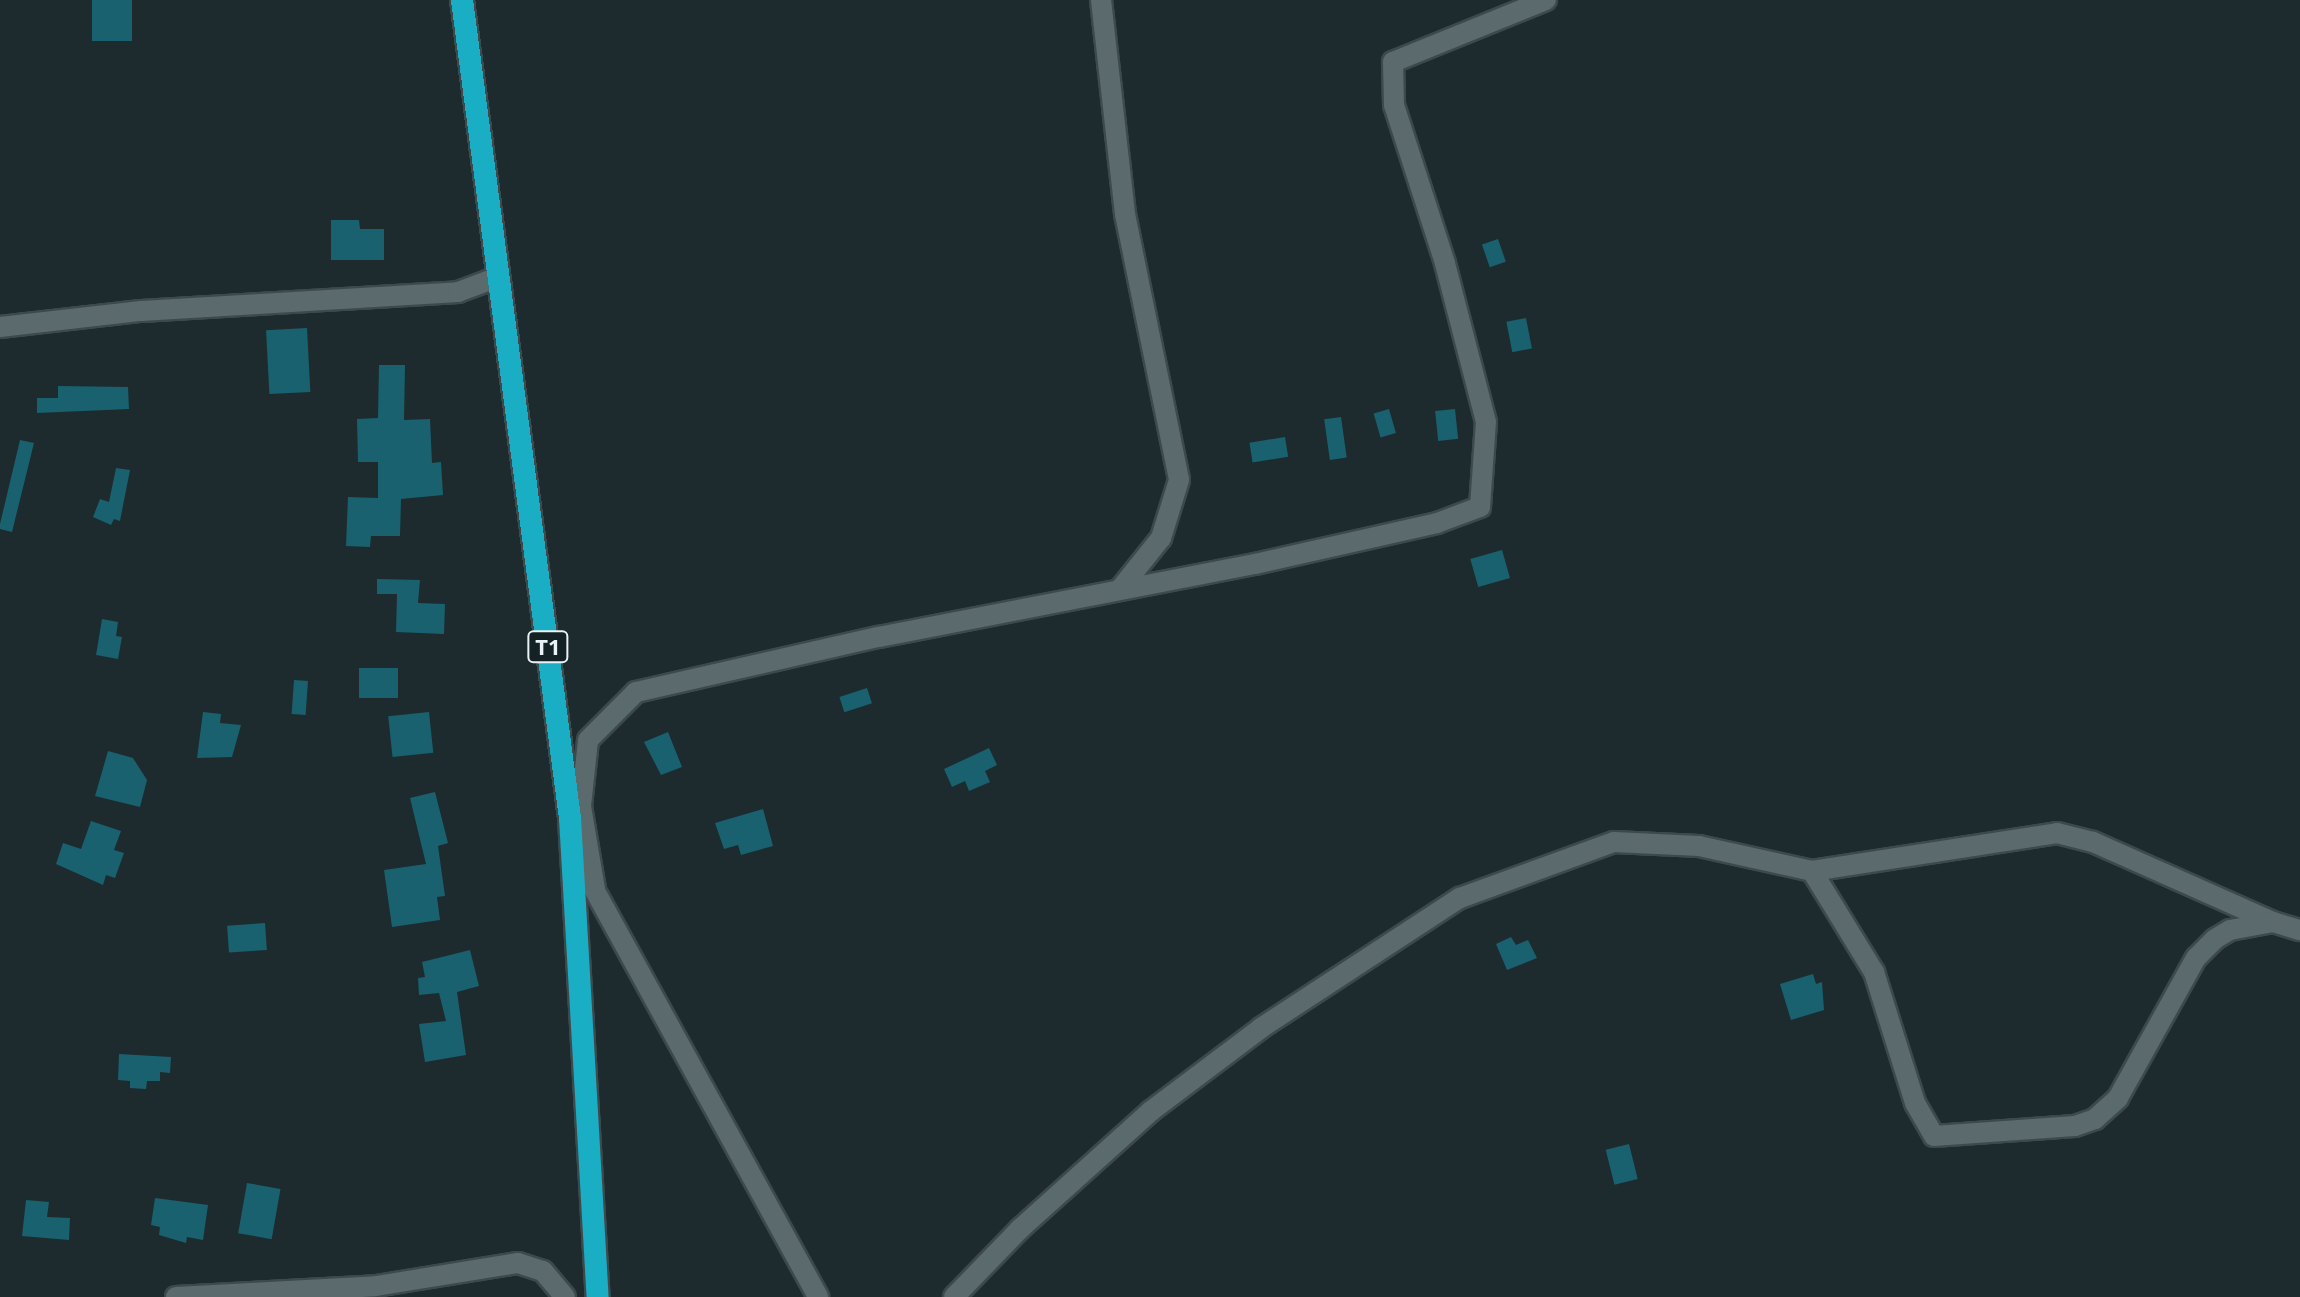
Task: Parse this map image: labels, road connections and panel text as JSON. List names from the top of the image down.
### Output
{
  "streets": {
    "highway": ["T1"]
  }
}
